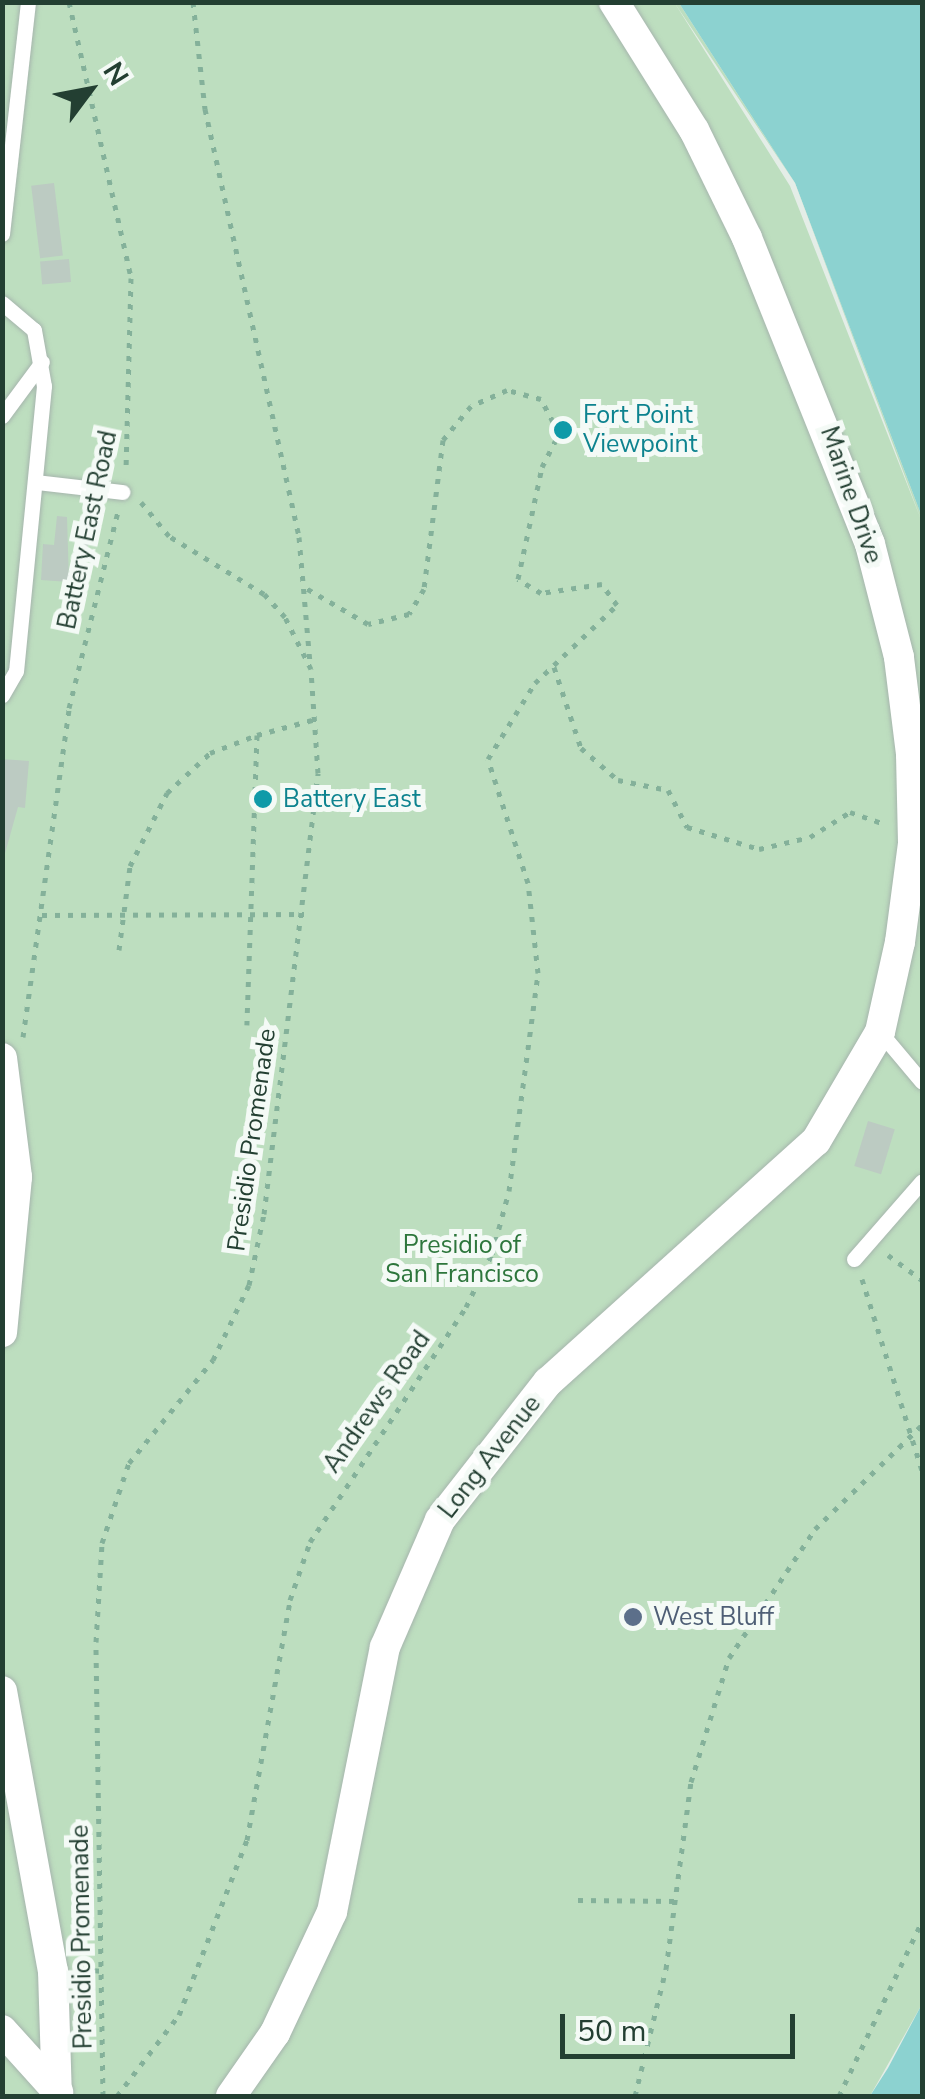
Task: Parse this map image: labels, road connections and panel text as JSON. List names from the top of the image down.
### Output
{
  "streets": {
    "street": ["Marine Drive", "Long Avenue"],
    "path": ["Battery East Road", "Presidio Promenade", "Andrews Road"]
  },
  "crossings": [
    ["Marine Drive", "Long Avenue"],
    ["Battery East Road", "Presidio Promenade"]
  ],
  "parks": ["Presidio of San Francisco"],
  "places": ["Fort Point Viewpoint", "Battery East", "West Bluff"],
  "scale_bar": "50 m",
  "north": "top right"
}
